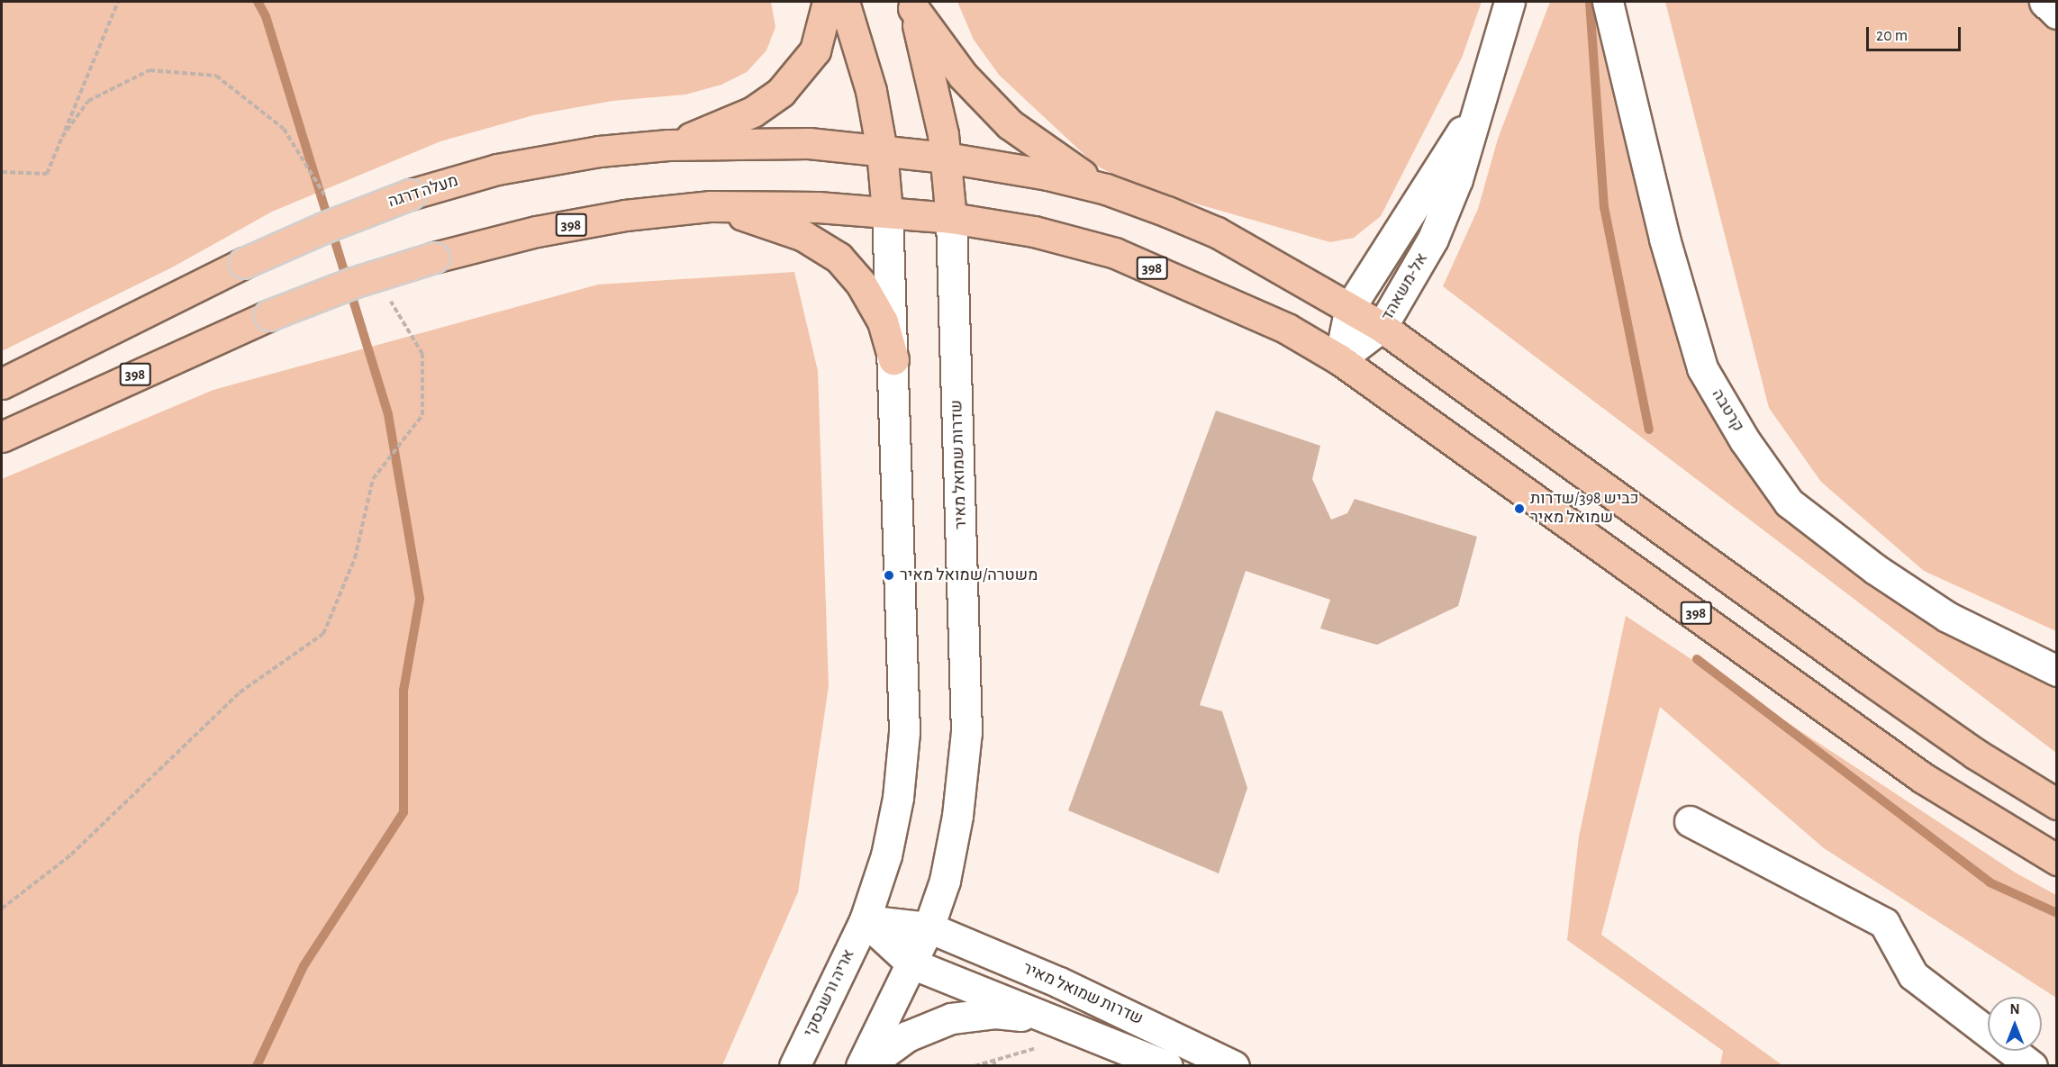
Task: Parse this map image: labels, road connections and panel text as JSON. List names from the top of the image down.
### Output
{
  "streets": {
    "main road": ["מעלה דרגה", "398", "שדרות שמואל מאיר"],
    "street": ["אל-משאהד", "קרטבה", "אריה ורשבסקי"]
  },
  "crossings": [
    ["מעלה דרגה", "שדרות שמואל מאיר"],
    ["398", "אל-משאהד"],
    ["398", "שדרות שמואל מאיר"],
    ["שדרות שמואל מאיר", "אריה ורשבסקי"]
  ],
  "places": ["כביש 398/שדרות שמואל מאיר", "משטרה/שמואל מאיר"],
  "scale_bar": "20 m",
  "north": "top"
}
